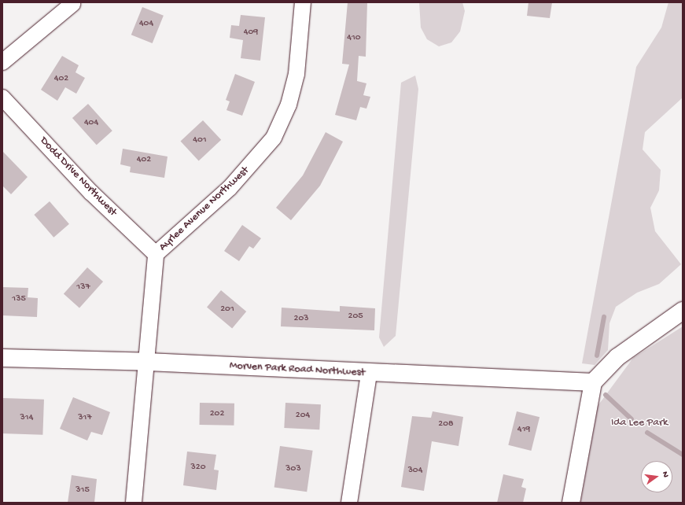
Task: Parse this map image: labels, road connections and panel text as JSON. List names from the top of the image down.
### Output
{
  "streets": {
    "street": ["Dodd Drive Northwest", "Ayrlee Avenue Northwest", "Morven Park Road Northwest"]
  },
  "crossings": [
    ["Dodd Drive Northwest", "Ayrlee Avenue Northwest"],
    ["Ayrlee Avenue Northwest", "Morven Park Road Northwest"]
  ],
  "parks": ["Ida Lee Park"],
  "house_numbers": [
    "404",
    "409",
    "410",
    "402",
    "404",
    "401",
    "402",
    "137",
    "135",
    "201",
    "205",
    "203",
    "202",
    "204",
    "314",
    "317",
    "208",
    "419",
    "320",
    "303",
    "304",
    "315"
  ],
  "north": "right"
}
